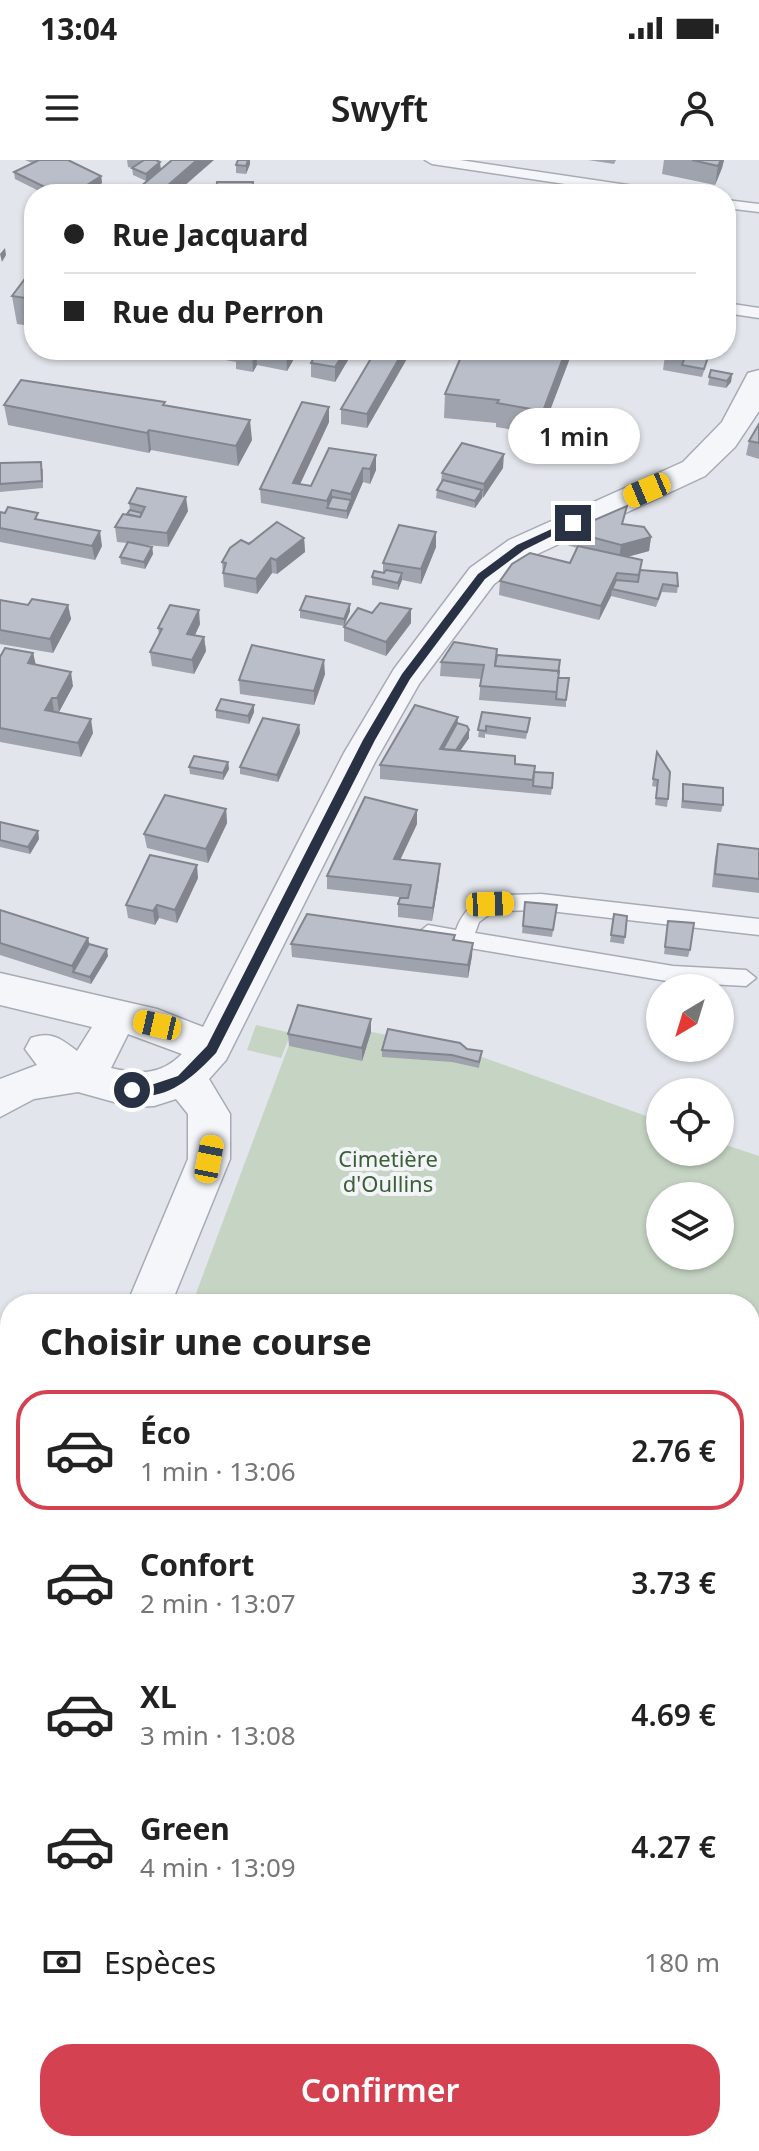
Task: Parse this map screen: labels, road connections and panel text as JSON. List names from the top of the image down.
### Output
{
  "parks": ["Cimetière d'Oullins"],
  "north": "bottom left",
  "page": {
    "status": "13:04",
    "header": "Swyft",
    "banner": ["Rue Jacquard", "Rue du Perron"],
    "bubble": "1 min",
    "heading": "Choisir une course",
    "list": [
      {
        "name": "Éco",
        "note": "1 min · 13:06",
        "value": "2.76 €"
      },
      {
        "name": "Confort",
        "note": "2 min · 13:07",
        "value": "3.73 €"
      },
      {
        "name": "XL",
        "note": "3 min · 13:08",
        "value": "4.69 €"
      },
      {
        "name": "Green",
        "note": "4 min · 13:09",
        "value": "4.27 €"
      }
    ],
    "pay": ["Espèces", "180 m"],
    "buttons": "Confirmer"
  }
}
